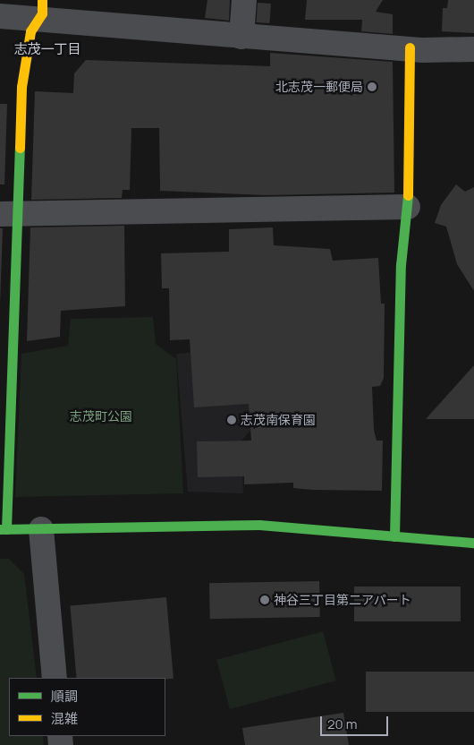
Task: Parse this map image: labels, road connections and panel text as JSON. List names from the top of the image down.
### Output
{
  "districts": ["志茂一丁目"],
  "parks": ["志茂町公園"],
  "places": ["北志茂一郵便局", "志茂南保育園", "神谷三丁目第二アパート"],
  "legend": ["順調", "混雑"],
  "scale_bar": "20 m"
}
